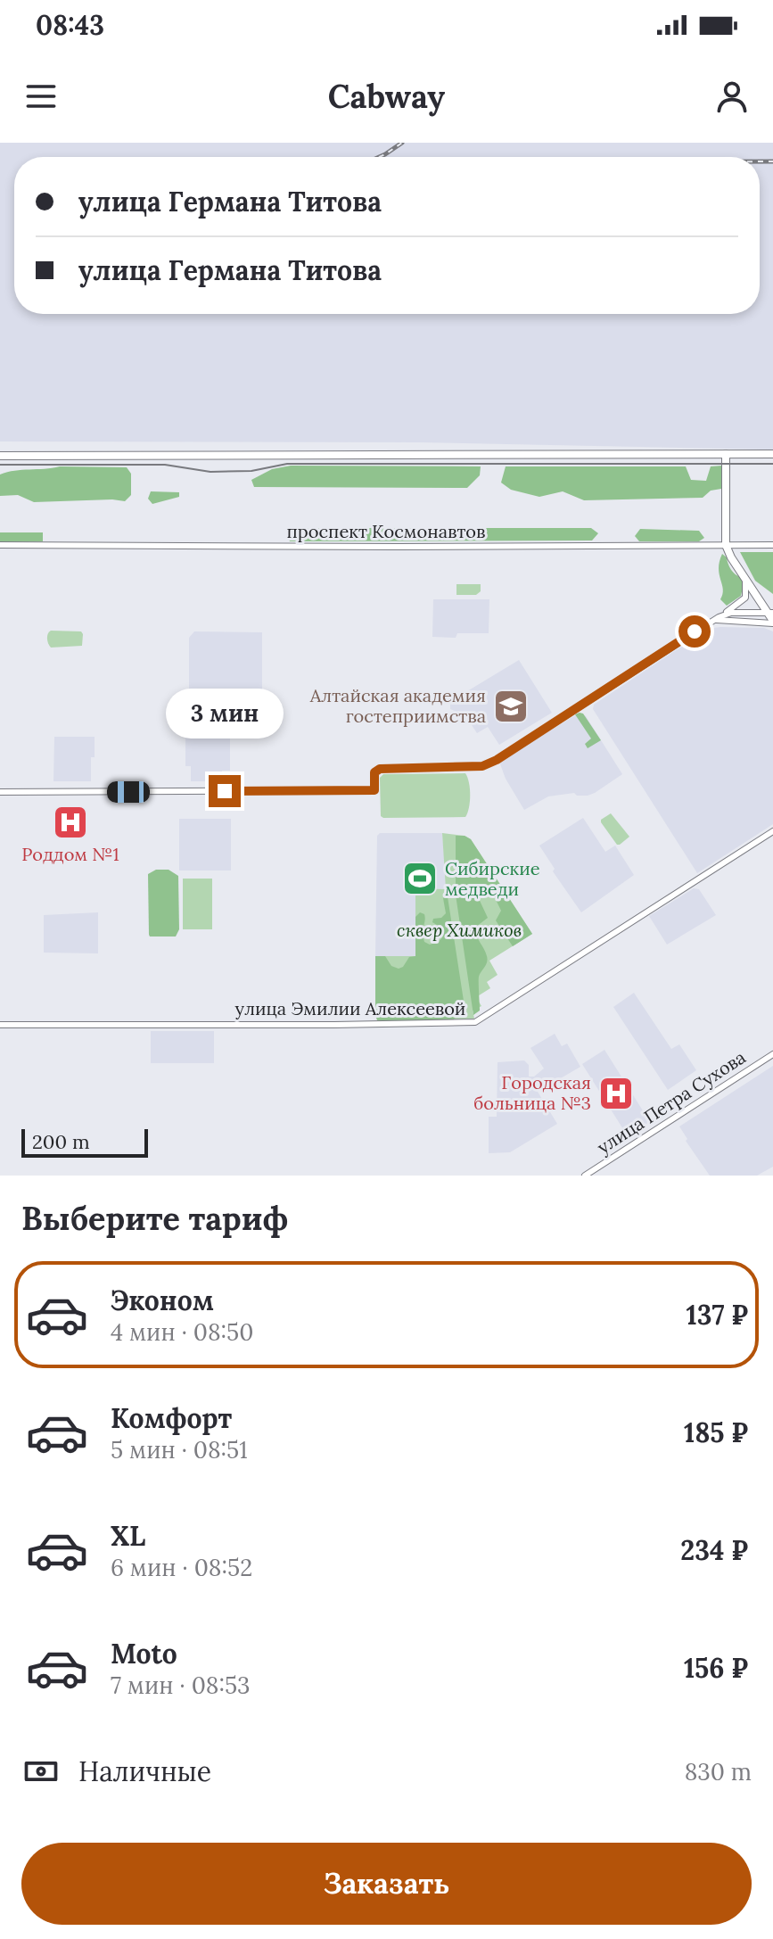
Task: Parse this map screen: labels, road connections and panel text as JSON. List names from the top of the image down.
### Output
{
  "streets": {
    "street": ["проспект Космонавтов", "улица Эмилии Алексеевой", "улица Петра Сухова"]
  },
  "parks": ["сквер Химиков"],
  "places": {
    "school or university": ["Алтайская академия гостеприимства"],
    "hospital": ["Роддом №1", "Городская больница №3"],
    "sports": ["Сибирские медведи"]
  },
  "scale_bar": "200 m",
  "page": {
    "status": "08:43",
    "header": "Cabway",
    "banner": ["улица Германа Титова", "улица Германа Титова"],
    "bubble": "3 мин",
    "scale": "200 m",
    "heading": "Выберите тариф",
    "list": [
      {
        "name": "Эконом",
        "note": "4 мин · 08:50",
        "value": "137 ₽"
      },
      {
        "name": "Комфорт",
        "note": "5 мин · 08:51",
        "value": "185 ₽"
      },
      {
        "name": "XL",
        "note": "6 мин · 08:52",
        "value": "234 ₽"
      },
      {
        "name": "Moto",
        "note": "7 мин · 08:53",
        "value": "156 ₽"
      }
    ],
    "pay": ["Наличные", "830 m"],
    "buttons": "Заказать"
  }
}
